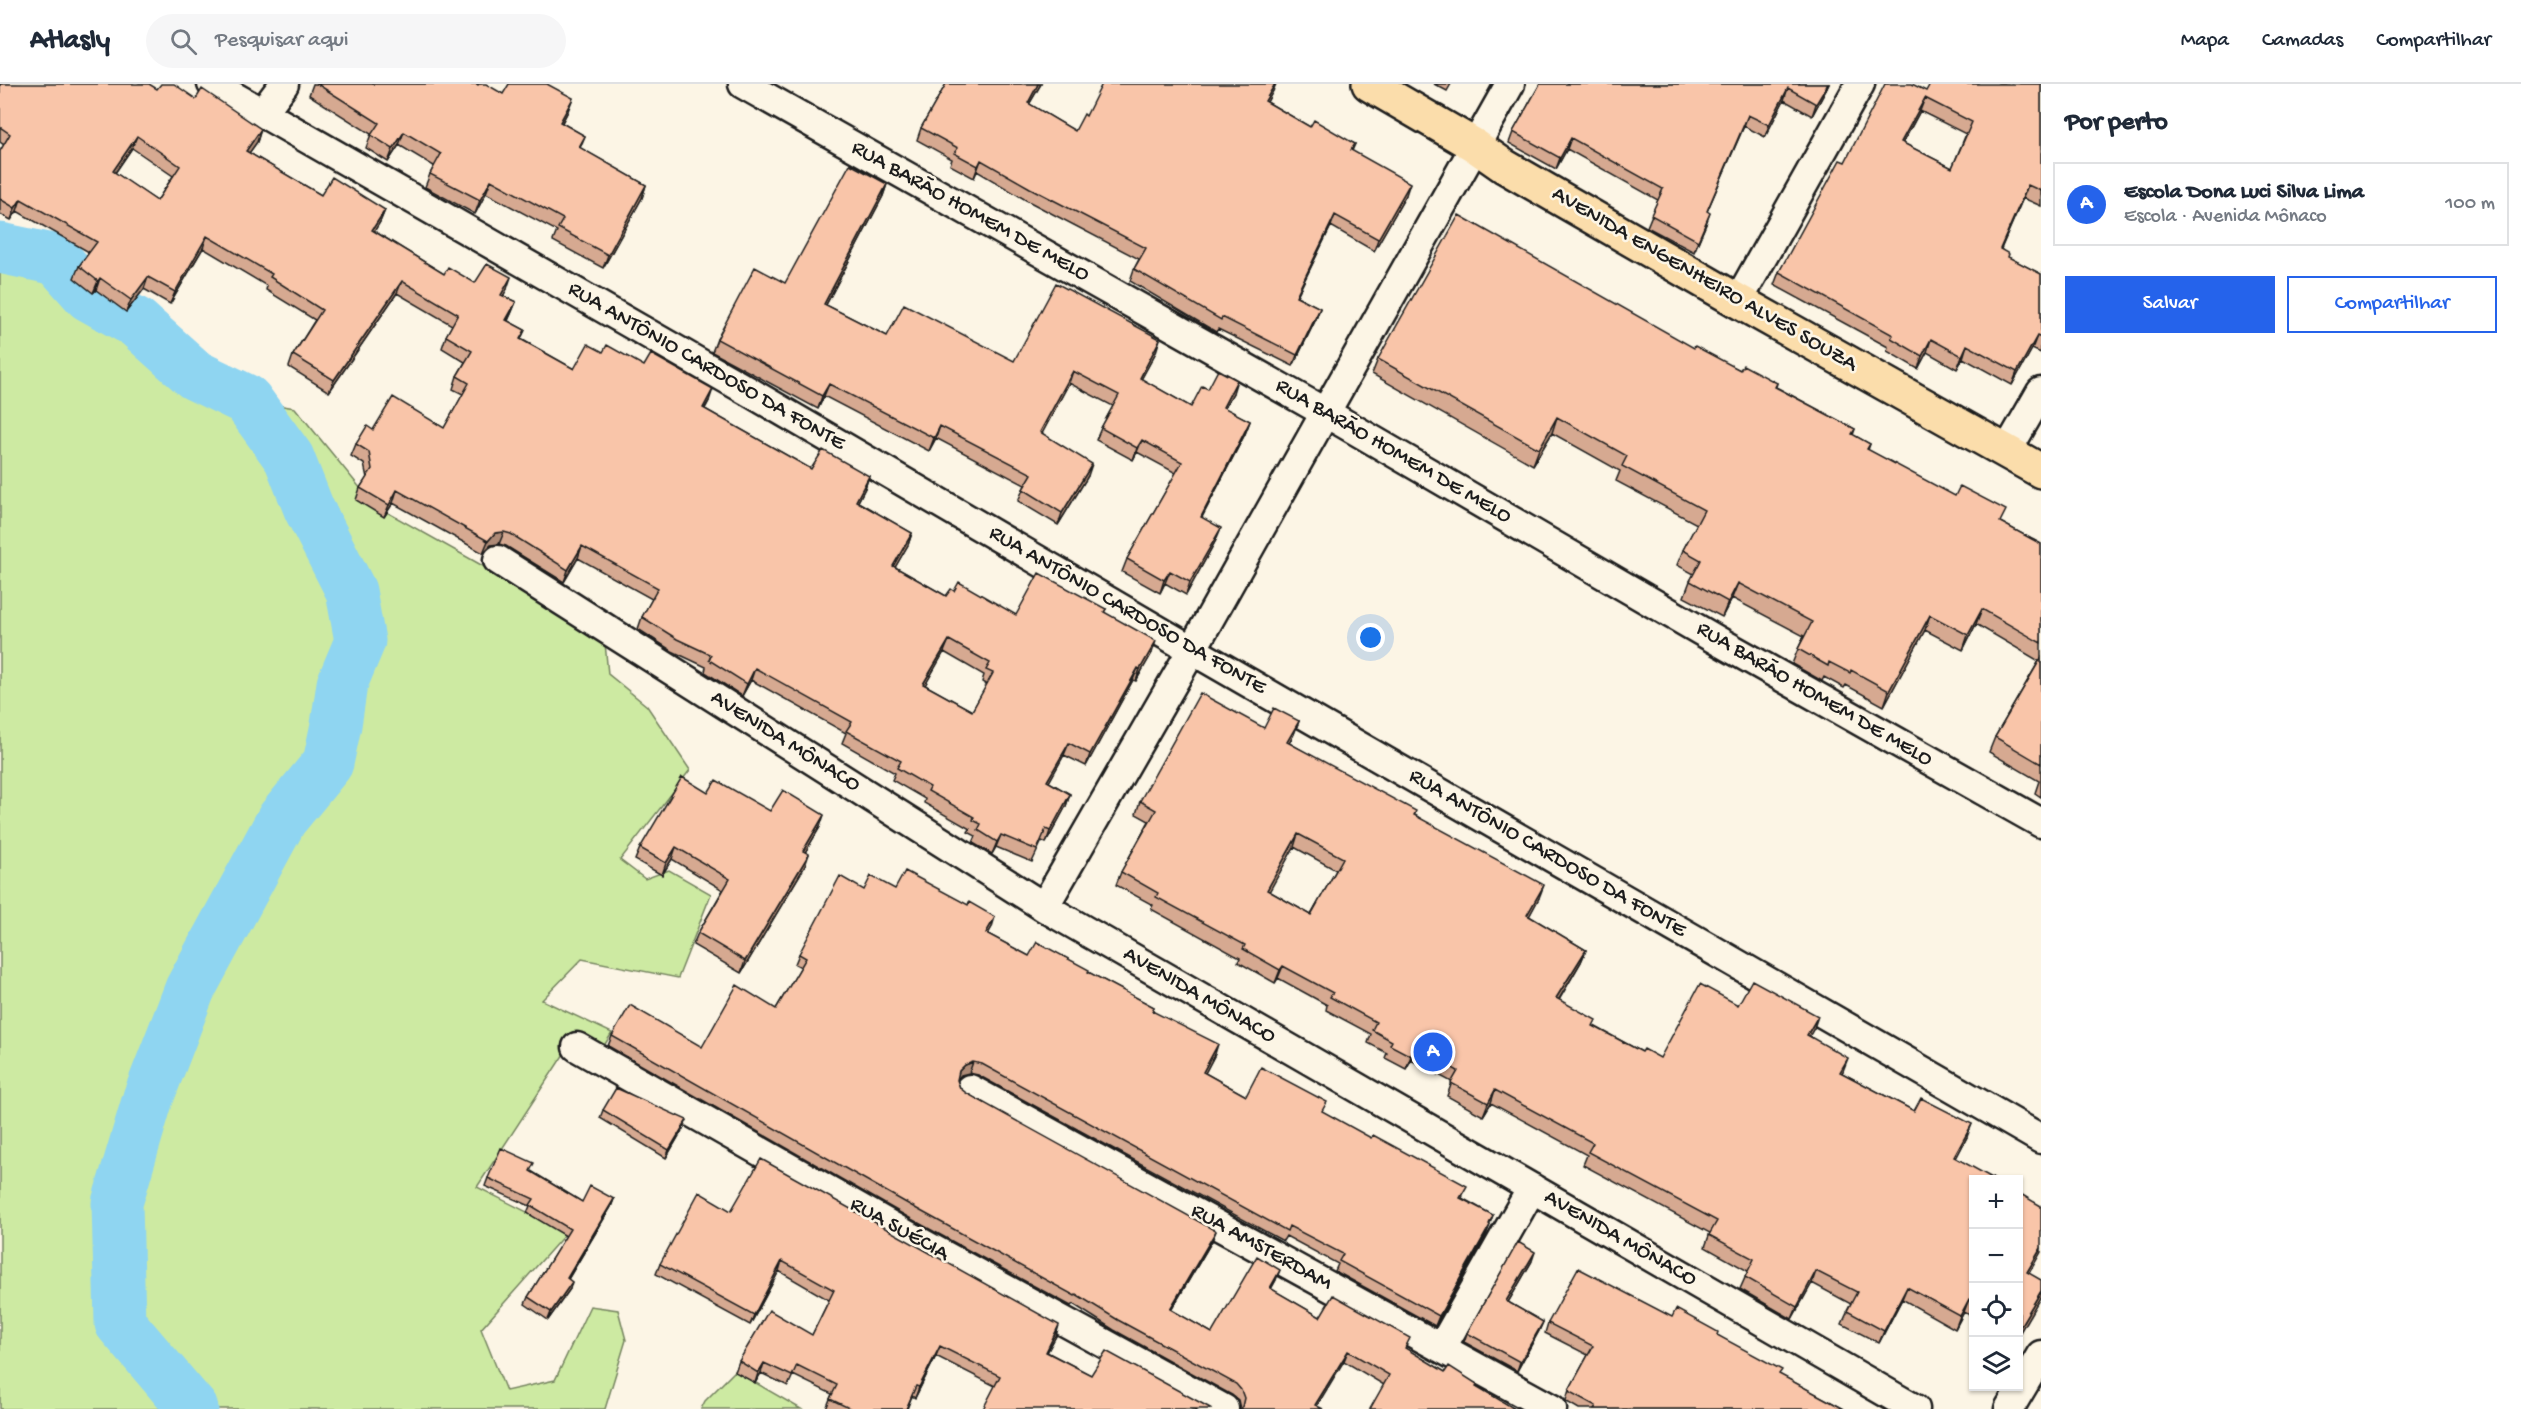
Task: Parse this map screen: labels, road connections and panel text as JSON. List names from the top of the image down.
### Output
{
  "streets": {
    "main road": ["AVENIDA ENGENHEIRO ALVES SOUZA"],
    "street": [
      "RUA BARÃO HOMEM DE MELO",
      "RUA ANTÔNIO CARDOSO DA FONTE",
      "AVENIDA MÔNACO",
      "RUA SUÉCIA",
      "RUA AMSTERDAM"
    ]
  },
  "page": {
    "header": "Atlasly",
    "search": "Pesquisar aqui",
    "nav": ["Mapa", "Camadas", "Compartilhar"],
    "heading": "Por perto",
    "list": [
      {
        "mark": "A",
        "name": "Escola Dona Luci Silva Lima",
        "note": "Escola · Avenida Mônaco",
        "value": "100 m"
      }
    ],
    "buttons": ["Salvar", "Compartilhar"],
    "pins": "A",
    "map_buttons": ["+", "−"]
  }
}
